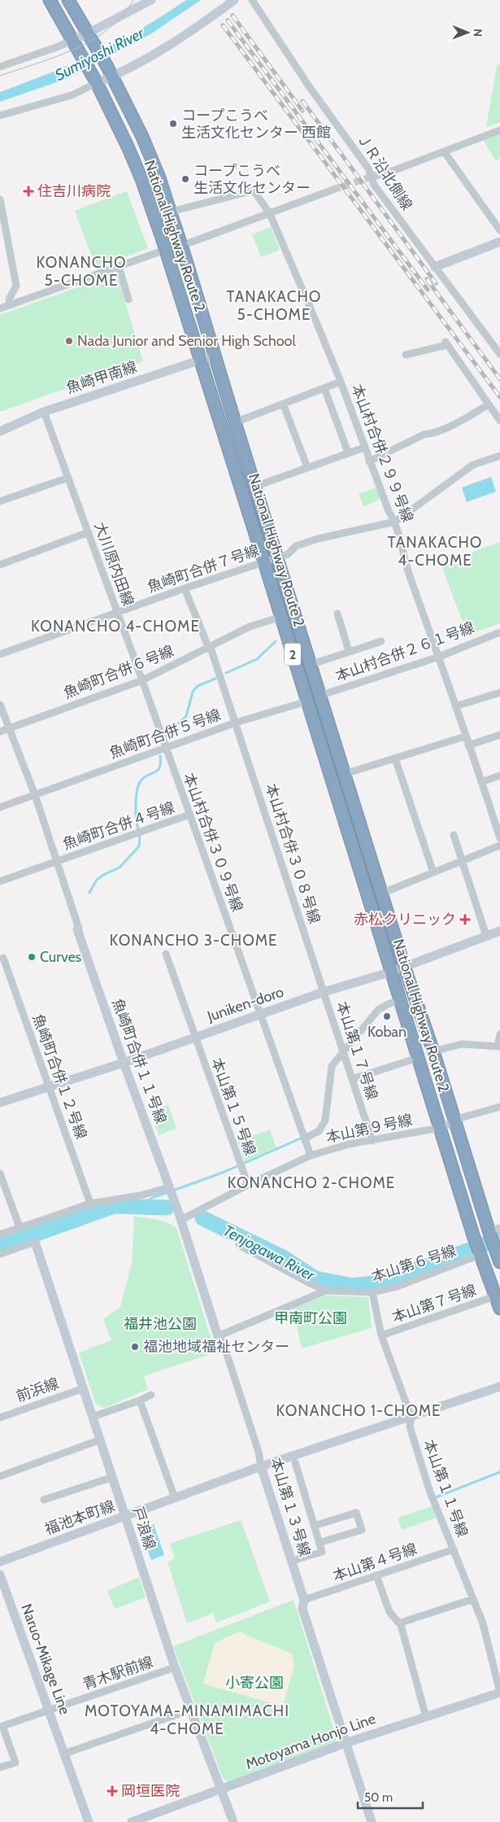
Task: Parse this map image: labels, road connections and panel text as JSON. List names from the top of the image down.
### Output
{
  "streets": {
    "highway": ["National Highway Route 2", "2"],
    "street": [
      "ＪＲ沿北側線",
      "魚崎甲南線",
      "本山村合併２９９号線",
      "大川原内田線",
      "魚崎町合併７号線",
      "本山村合併２６１号線",
      "魚崎町合併６号線",
      "魚崎町合併５号線",
      "魚崎町合併４号線",
      "本山村合併３０９号線",
      "本山村合併３０８号線",
      "Juniken-doro",
      "本山第１７号線",
      "魚崎町合併１１号線",
      "魚崎町合併１２号線",
      "本山第１５号線",
      "本山第９号線",
      "本山第６号線",
      "本山第７号線",
      "前浜線",
      "本山第１１号線",
      "本山第１３号線",
      "福池本町線",
      "戸浪線",
      "本山第４号線",
      "Naruo-Mikage Line",
      "青木駅前線",
      "Motoyama Honjo Line"
    ]
  },
  "crossings": [
    ["National Highway Route 2", "魚崎甲南線"],
    ["National Highway Route 2", "本山村合併２９９号線"],
    ["National Highway Route 2", "魚崎町合併７号線"],
    ["National Highway Route 2", "本山村合併２６１号線"],
    ["National Highway Route 2", "魚崎町合併６号線"],
    ["National Highway Route 2", "魚崎町合併５号線"],
    ["National Highway Route 2", "Juniken-doro"],
    ["National Highway Route 2", "本山第９号線"],
    ["National Highway Route 2", "本山第６号線"],
    ["National Highway Route 2", "本山第７号線"],
    ["魚崎甲南線", "大川原内田線"],
    ["本山村合併２９９号線", "魚崎町合併７号線"],
    ["本山村合併２９９号線", "本山村合併２６１号線"],
    ["大川原内田線", "魚崎町合併７号線"],
    ["大川原内田線", "魚崎町合併６号線"],
    ["大川原内田線", "魚崎町合併５号線"],
    ["大川原内田線", "本山村合併３０９号線"],
    ["魚崎町合併７号線", "本山村合併３０８号線"],
    ["魚崎町合併６号線", "本山村合併３０８号線"],
    ["魚崎町合併６号線", "魚崎町合併１１号線"],
    ["魚崎町合併５号線", "本山村合併３０９号線"],
    ["魚崎町合併５号線", "本山村合併３０８号線"],
    ["魚崎町合併５号線", "魚崎町合併１１号線"],
    ["魚崎町合併４号線", "本山村合併３０９号線"],
    ["魚崎町合併４号線", "魚崎町合併１１号線"],
    ["本山村合併３０９号線", "Juniken-doro"],
    ["本山村合併３０９号線", "本山第９号線"],
    ["本山村合併３０８号線", "Juniken-doro"],
    ["本山村合併３０８号線", "本山第１７号線"],
    ["Juniken-doro", "本山第１７号線"],
    ["Juniken-doro", "魚崎町合併１１号線"],
    ["Juniken-doro", "魚崎町合併１２号線"],
    ["Juniken-doro", "本山第１５号線"],
    ["本山第１７号線", "本山第９号線"],
    ["魚崎町合併１１号線", "本山第１３号線"],
    ["本山第１５号線", "本山第９号線"],
    ["本山第９号線", "本山第１３号線"],
    ["本山第６号線", "本山第１１号線"],
    ["本山第６号線", "本山第１３号線"],
    ["本山第７号線", "本山第１１号線"],
    ["前浜線", "戸浪線"],
    ["本山第１１号線", "福池本町線"],
    ["本山第１１号線", "本山第４号線"],
    ["本山第１１号線", "Motoyama Honjo Line"],
    ["本山第１３号線", "福池本町線"],
    ["本山第１３号線", "本山第４号線"],
    ["本山第１３号線", "Motoyama Honjo Line"],
    ["福池本町線", "戸浪線"],
    ["戸浪線", "青木駅前線"],
    ["戸浪線", "Motoyama Honjo Line"],
    ["Naruo-Mikage Line", "青木駅前線"]
  ],
  "districts": [
    "KONANCHO 5-CHOME",
    "TANAKACHO 5-CHOME",
    "TANAKACHO 4-CHOME",
    "KONANCHO 4-CHOME",
    "KONANCHO 3-CHOME",
    "KONANCHO 2-CHOME",
    "KONANCHO 1-CHOME",
    "MOTOYAMA-MINAMIMACHI 4-CHOME"
  ],
  "water": ["Sumiyoshi River", "Tenjogawa River"],
  "parks": ["甲南町公園", "福井池公園", "小寄公園"],
  "places": {
    "other": [
      "コープこうべ 生活文化センター 西館",
      "コープこうべ 生活文化センター",
      "Nada Junior and Senior High School",
      "Curves",
      "Koban",
      "福池地域福祉センター"
    ],
    "health": ["住吉川病院", "赤松クリニック", "岡垣医院"]
  },
  "scale_bar": "50 m",
  "north": "right"
}
